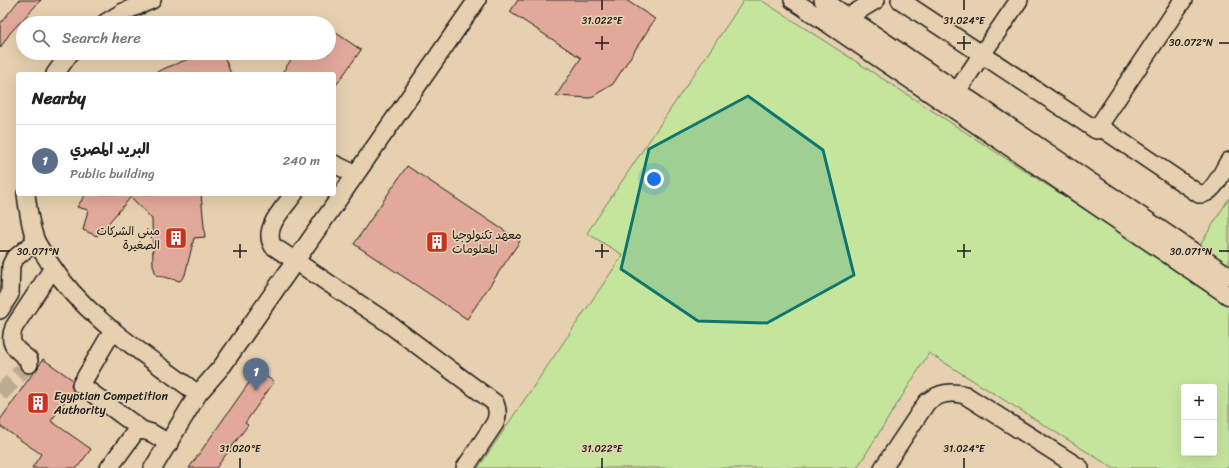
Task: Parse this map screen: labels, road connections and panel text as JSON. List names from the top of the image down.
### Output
{
  "places": {
    "building": ["مبنى الشركات الصغيرة", "معهد تكنولوجيا المعلومات", "Egyptian Competition Authority"]
  },
  "page": {
    "search": "Search here",
    "heading": "Nearby",
    "list": [
      {
        "mark": "1",
        "name": "البريد المصري",
        "note": "Public building",
        "value": "240 m"
      }
    ],
    "pins": "1",
    "map_buttons": ["+", "−"]
  },
  "coordinates": [
    "31.022°E",
    "31.024°E",
    "30.072°N",
    "30.071°N",
    "31.020°E"
  ]
}
